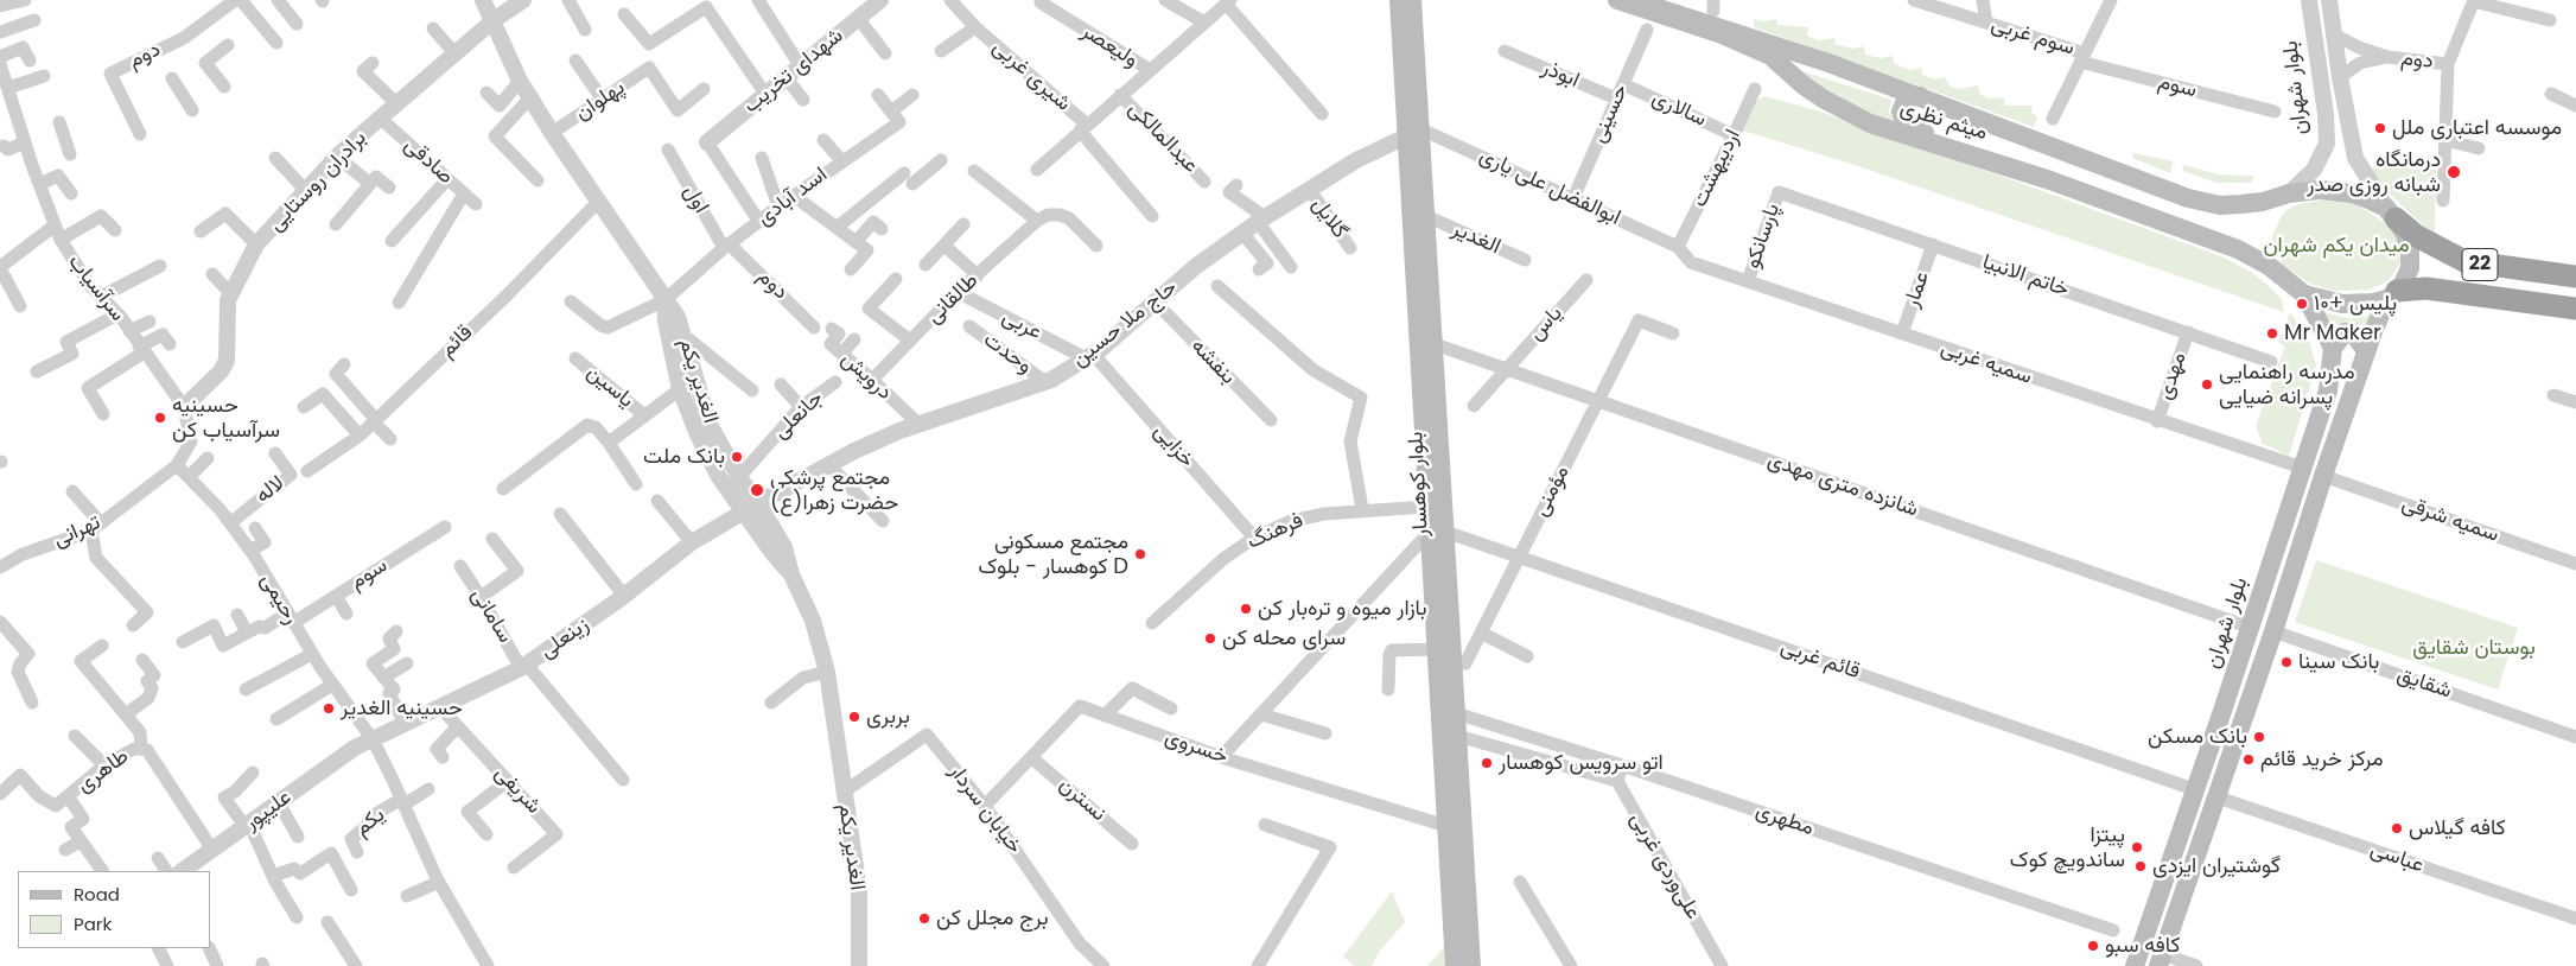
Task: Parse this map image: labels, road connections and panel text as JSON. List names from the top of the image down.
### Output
{
  "streets": {
    "highway": ["22"],
    "main road": ["بلوار شهران", "میثم نظری", "بلوار کوهسار"],
    "street": [
      "سوم غربی",
      "ولیعصر",
      "دوم",
      "شهدای تخریب",
      "ابوذر",
      "شیری غربی",
      "سوم",
      "پهلوان",
      "سالاری",
      "حسینی",
      "عبدالمالکی",
      "صادقی",
      "اردیبهشت",
      "برادران روستایی",
      "ابوالفضل علی یاری",
      "اسد آبادی",
      "اول",
      "گلایل",
      "پارسانکو",
      "الغدیر",
      "خاتم الانبیا",
      "سرآسیاب",
      "عمار",
      "طالقانی",
      "حاج ملا حسین",
      "یاس",
      "عربی",
      "قائم",
      "وحدت",
      "بنفشه",
      "سمیه غربی",
      "درویش",
      "مهدی",
      "الغدیر یکم",
      "یاسین",
      "جانعلی",
      "خزایی",
      "شانزده متری مهدی",
      "لاله",
      "مؤمنی",
      "سمیه شرقی",
      "تهرانی",
      "فرهنگ",
      "رحیمی",
      "سامانی",
      "زینعلی",
      "قائم غربی",
      "شقایق",
      "خسروی",
      "طاهری",
      "شریفی",
      "نسترن",
      "خیابان سردار",
      "علیپور",
      "مطهری",
      "یکم",
      "عباسی",
      "علی‌وردی غربی"
    ]
  },
  "crossings": [
    ["سوم غربی", "سوم"],
    ["دوم", "اسد آبادی"],
    ["دوم", "اول"],
    ["ابوذر", "حسینی"],
    ["سوم", "رحیمی"],
    ["بلوار شهران", "میثم نظری"],
    ["بلوار شهران", "22"],
    ["بلوار شهران", "سمیه غربی"],
    ["بلوار شهران", "شانزده متری مهدی"],
    ["بلوار شهران", "قائم غربی"],
    ["پهلوان", "الغدیر یکم"],
    ["سالاری", "حسینی"],
    ["سالاری", "اردیبهشت"],
    ["حسینی", "ابوالفضل علی یاری"],
    ["صادقی", "برادران روستایی"],
    ["اردیبهشت", "ابوالفضل علی یاری"],
    ["اردیبهشت", "سمیه غربی"],
    ["برادران روستایی", "سرآسیاب"],
    ["برادران روستایی", "الغدیر یکم"],
    ["ابوالفضل علی یاری", "حاج ملا حسین"],
    ["ابوالفضل علی یاری", "سمیه غربی"],
    ["ابوالفضل علی یاری", "بلوار کوهسار"],
    ["اسد آبادی", "اول"],
    ["اسد آبادی", "الغدیر یکم"],
    ["گلایل", "حاج ملا حسین"],
    ["پارسانکو", "خاتم الانبیا"],
    ["پارسانکو", "سمیه غربی"],
    ["الغدیر", "بلوار کوهسار"],
    ["خاتم الانبیا", "عمار"],
    ["خاتم الانبیا", "مهدی"],
    ["سرآسیاب", "تهرانی"],
    ["سرآسیاب", "رحیمی"],
    ["عمار", "سمیه غربی"],
    ["طالقانی", "عربی"],
    ["طالقانی", "درویش"],
    ["حاج ملا حسین", "عربی"],
    ["حاج ملا حسین", "وحدت"],
    ["حاج ملا حسین", "بنفشه"],
    ["حاج ملا حسین", "درویش"],
    ["حاج ملا حسین", "الغدیر یکم"],
    ["حاج ملا حسین", "خزایی"],
    ["حاج ملا حسین", "بلوار کوهسار"],
    ["حاج ملا حسین", "زینعلی"],
    ["یاس", "شانزده متری مهدی"],
    ["عربی", "خزایی"],
    ["قائم", "الغدیر یکم"],
    ["سمیه غربی", "مهدی"],
    ["الغدیر یکم", "جانعلی"],
    ["الغدیر یکم", "زینعلی"],
    ["الغدیر یکم", "خیابان سردار"],
    ["خزایی", "فرهنگ"],
    ["بلوار کوهسار", "شانزده متری مهدی"],
    ["بلوار کوهسار", "فرهنگ"],
    ["بلوار کوهسار", "قائم غربی"],
    ["بلوار کوهسار", "خسروی"],
    ["بلوار کوهسار", "مطهری"],
    ["شانزده متری مهدی", "مؤمنی"],
    ["لاله", "رحیمی"],
    ["مؤمنی", "قائم غربی"],
    ["تهرانی", "رحیمی"],
    ["رحیمی", "زینعلی"],
    ["سامانی", "زینعلی"],
    ["زینعلی", "شریفی"],
    ["زینعلی", "علیپور"],
    ["خسروی", "نسترن"],
    ["خسروی", "خیابان سردار"],
    ["طاهری", "علیپور"]
  ],
  "parks": ["میدان یکم شهران", "بوستان شقایق"],
  "places": [
    "موسسه اعتباری ملل",
    "درمانگاه شبانه روزی صدر",
    "پلیس +۱۰",
    "Mr Maker",
    "مدرسه راهنمایی پسرانه ضیایی",
    "حسینیه سرآسیاب کن",
    "بانک ملت",
    "مجتمع پرشکی حضرت زهرا(ع)",
    "مجتمع مسکونی کوهسار - بلوک D",
    "بازار میوه و تره‌بار کن",
    "سرای محله کن",
    "بانک سینا",
    "حسینیه الغدیر",
    "بربری",
    "بانک مسکن",
    "مرکز خرید قائم",
    "اتو سرویس کوهسار",
    "کافه گیلاس",
    "پیتزا ساندویچ کوک",
    "گوشتیران ایزدی",
    "برج مجلل کن",
    "کافه سبو"
  ],
  "legend": ["Road", "Park"]
}
